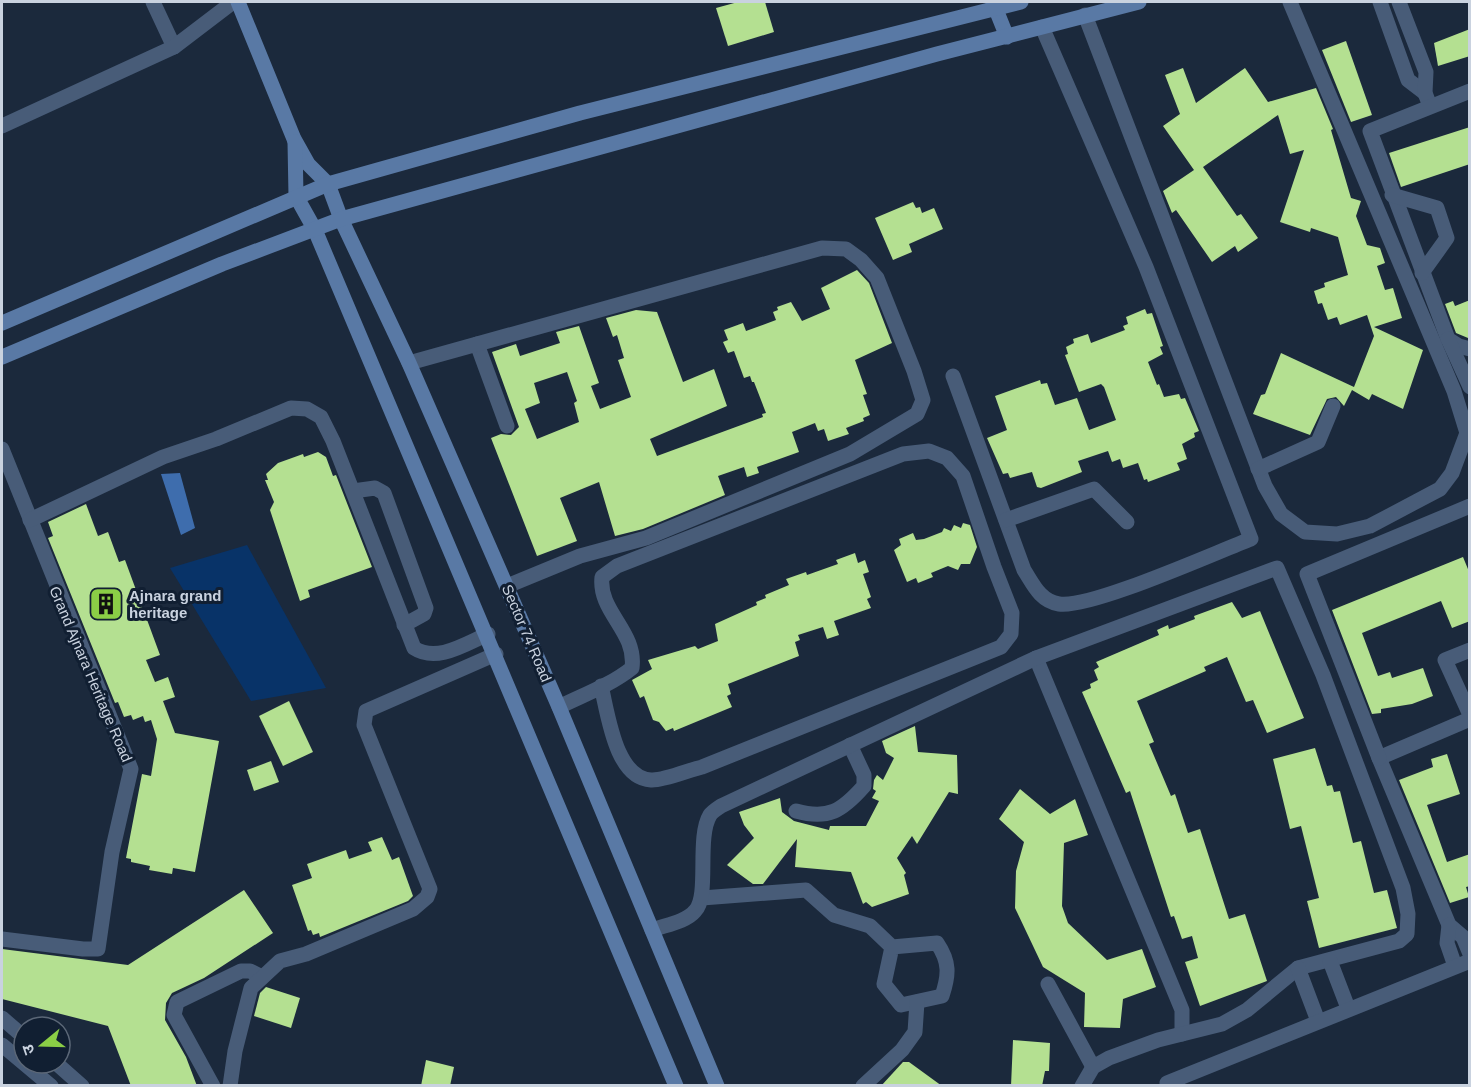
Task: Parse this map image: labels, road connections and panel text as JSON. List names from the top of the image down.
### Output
{
  "streets": {
    "street": ["Sector 74 Road", "Grand Ajnara Heritage Road"]
  },
  "places": {
    "building": ["Ajnara grand heritage"]
  },
  "north": "left"
}
